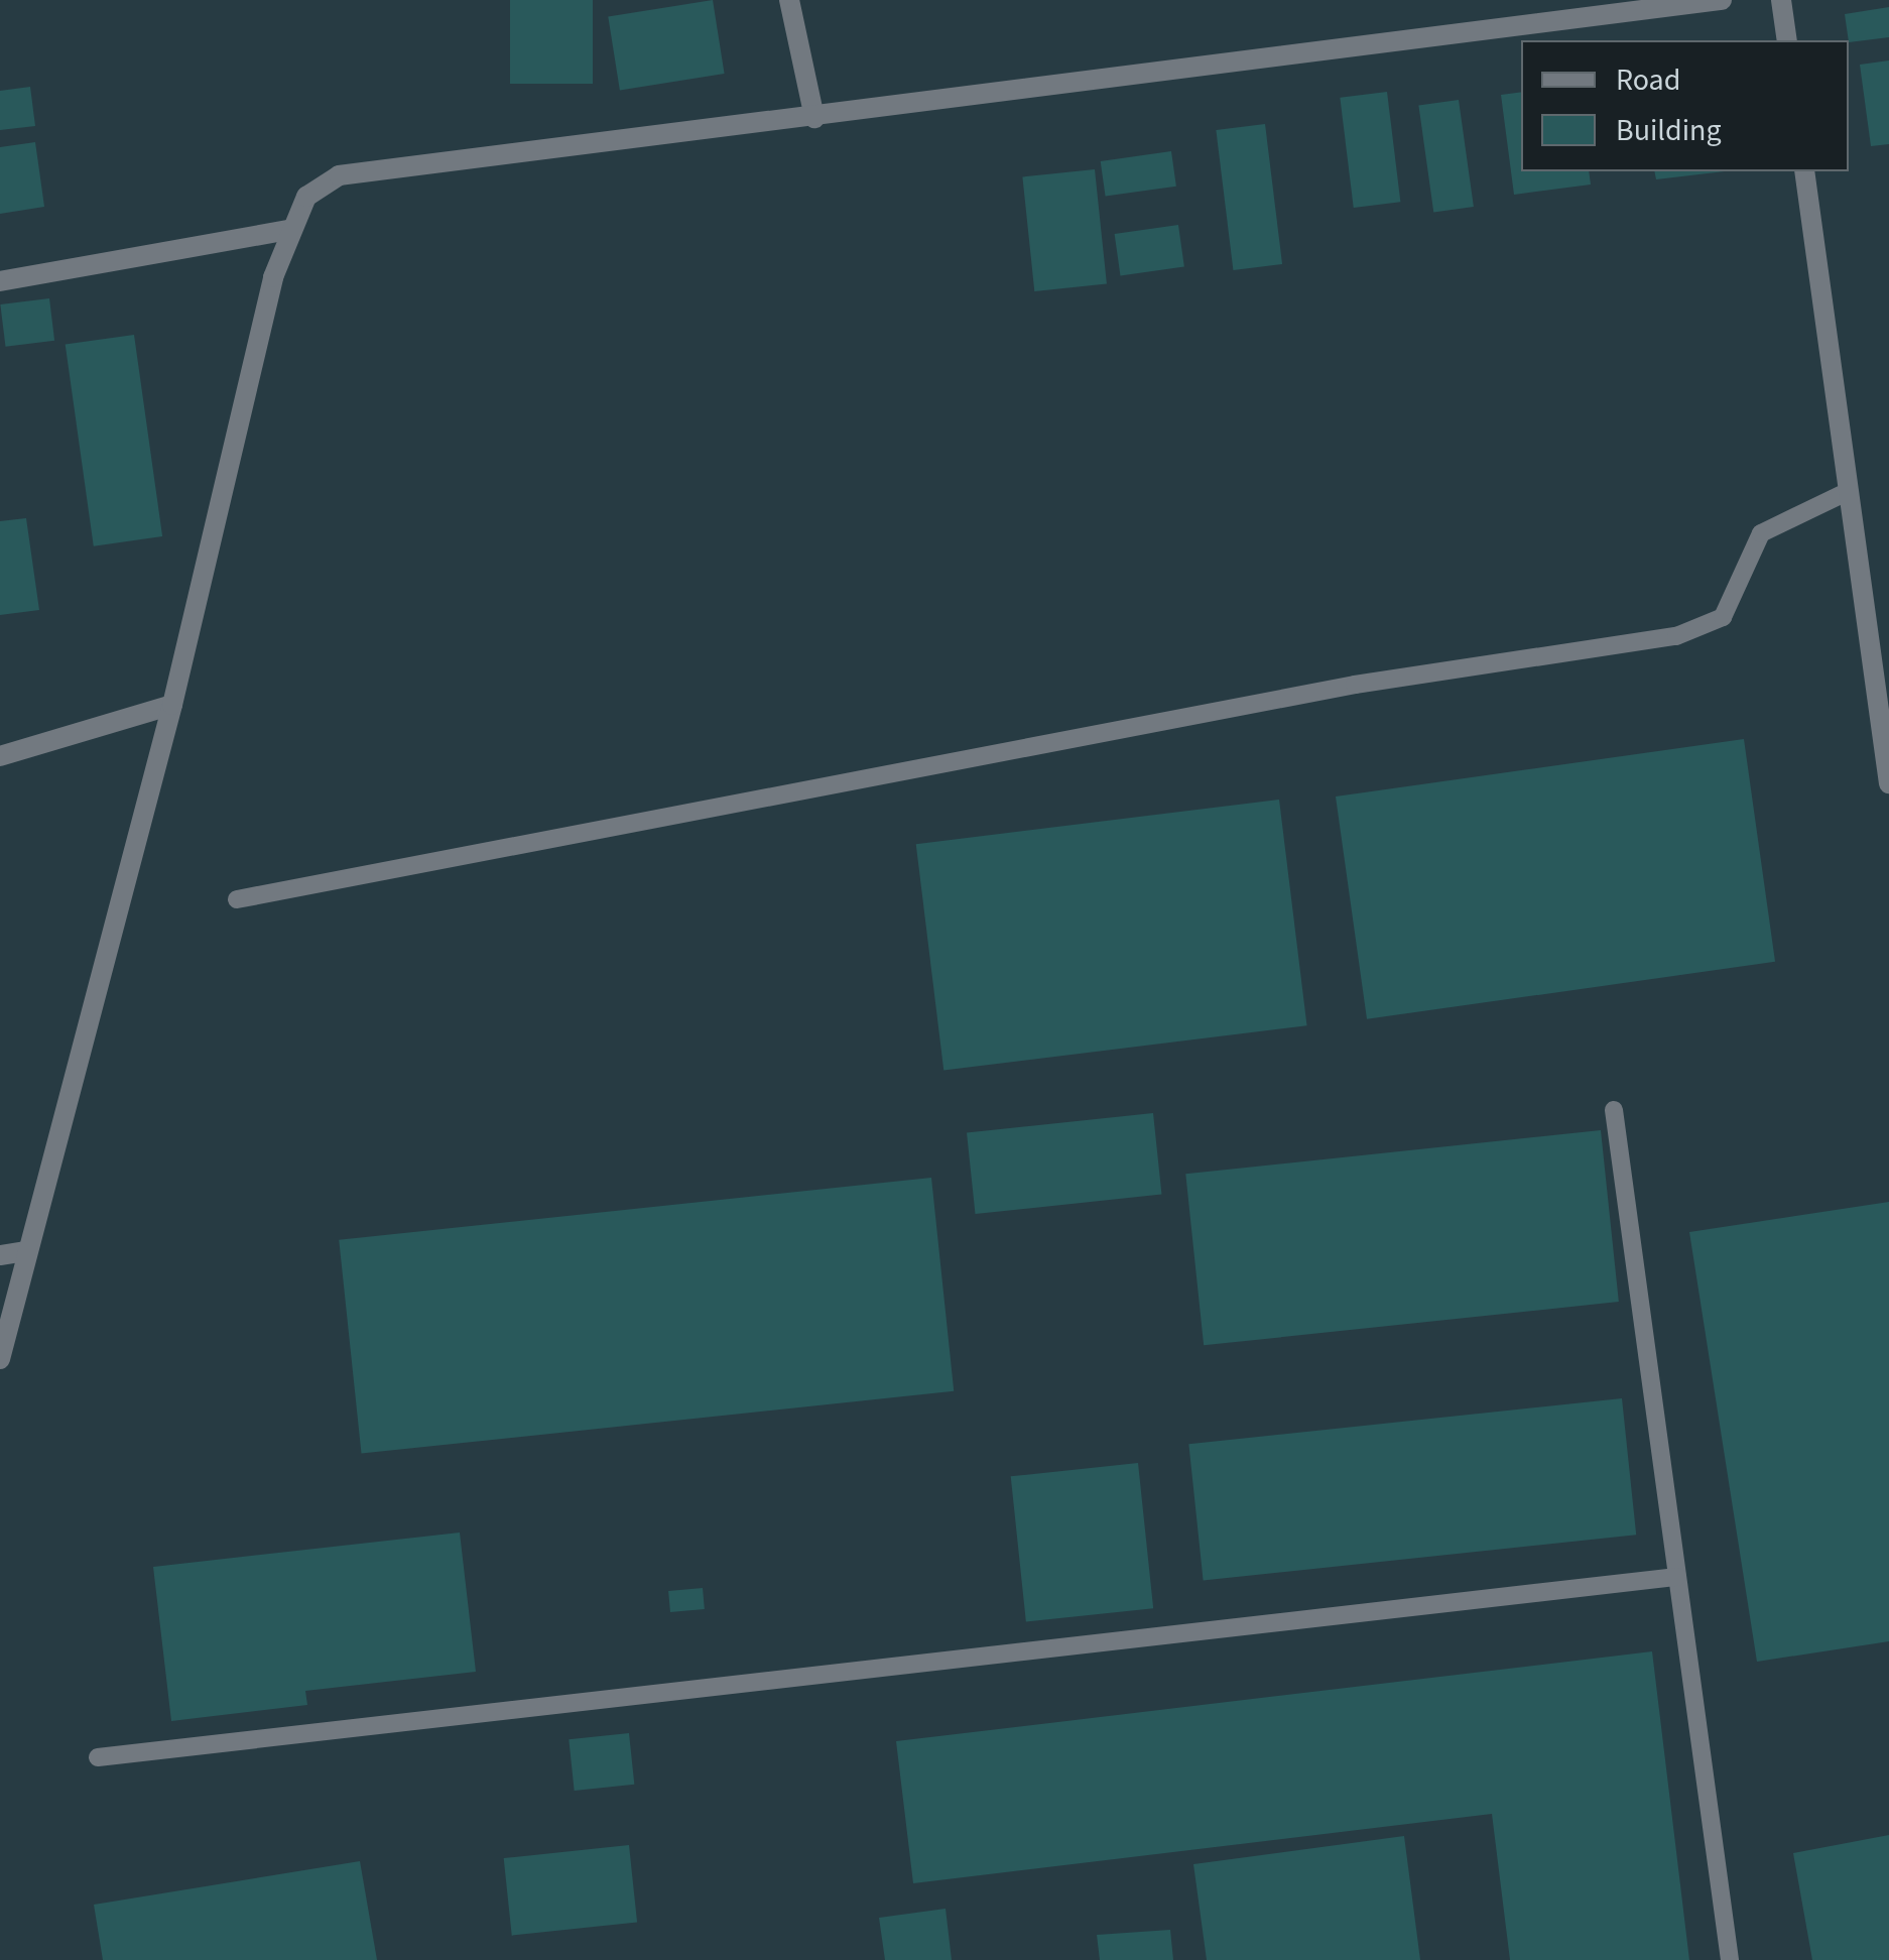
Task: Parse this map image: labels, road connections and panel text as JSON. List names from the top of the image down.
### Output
{
  "legend": ["Road", "Building"]
}
